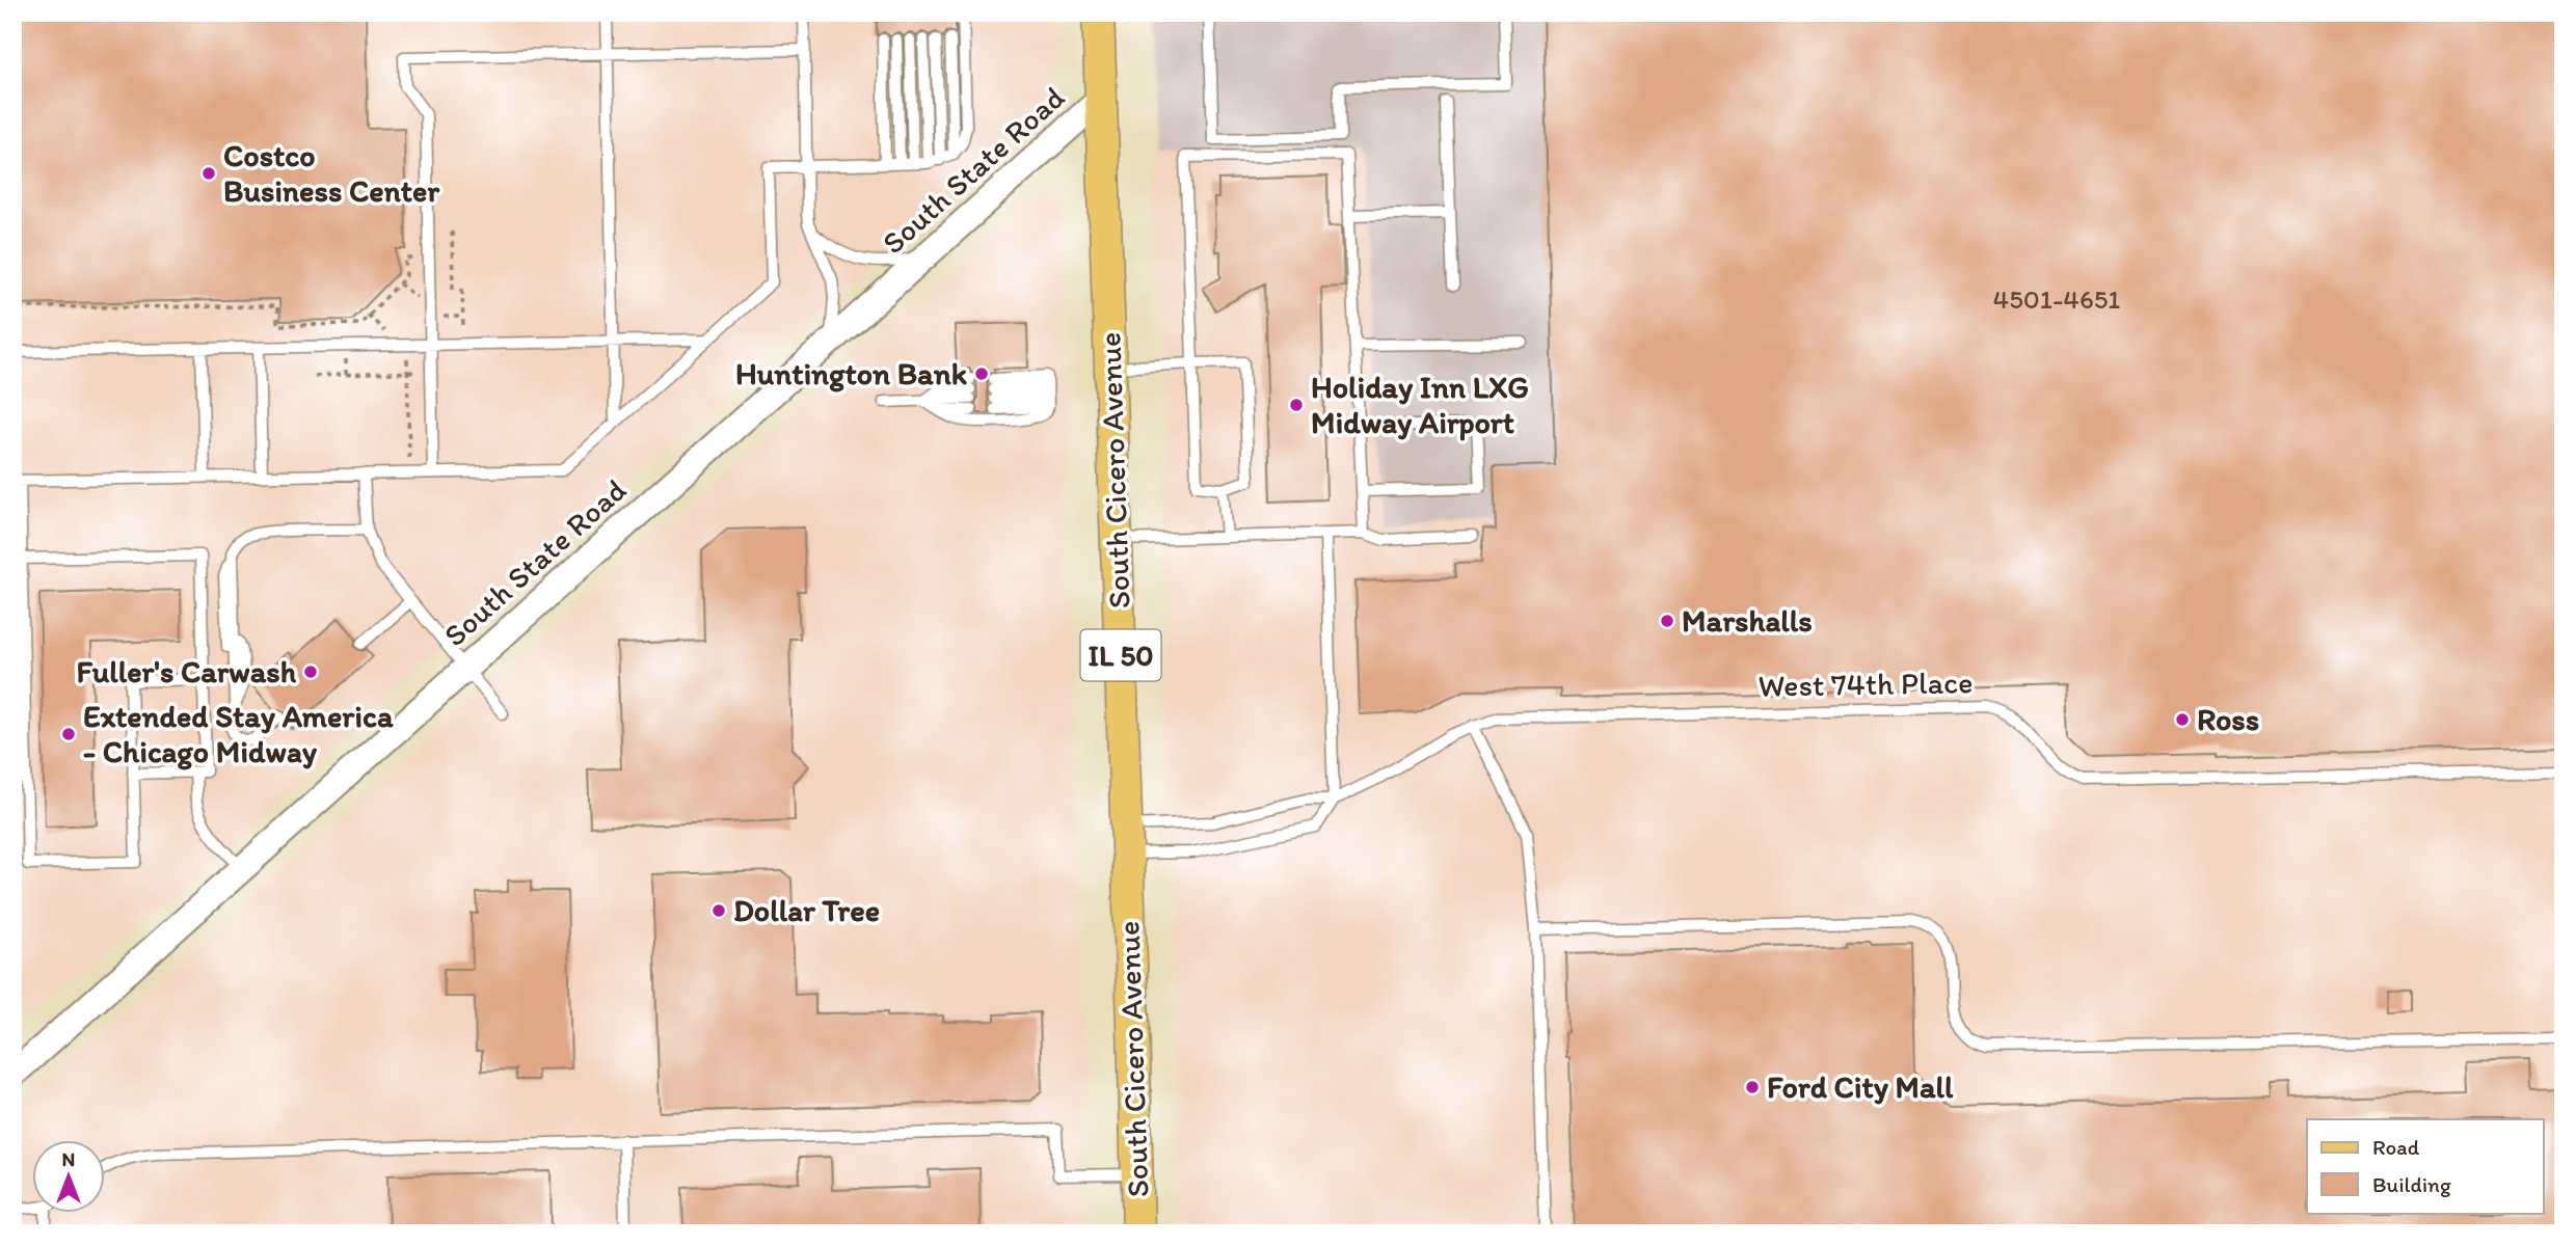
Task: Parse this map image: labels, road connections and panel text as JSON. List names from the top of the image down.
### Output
{
  "streets": {
    "main road": ["South Cicero Avenue", "IL 50"],
    "street": ["South State Road"],
    "lane": ["West 74th Place"]
  },
  "crossings": [
    ["South State Road", "South Cicero Avenue"],
    ["South Cicero Avenue", "West 74th Place"]
  ],
  "places": [
    "Costco Business Center",
    "Huntington Bank",
    "Holiday Inn LXG Midway Airport",
    "Marshalls",
    "Fuller's Carwash",
    "Ross",
    "Extended Stay America - Chicago Midway",
    "Dollar Tree",
    "Ford City Mall"
  ],
  "house_numbers": ["4501-4651"],
  "legend": ["Road", "Building"],
  "north": "top"
}
